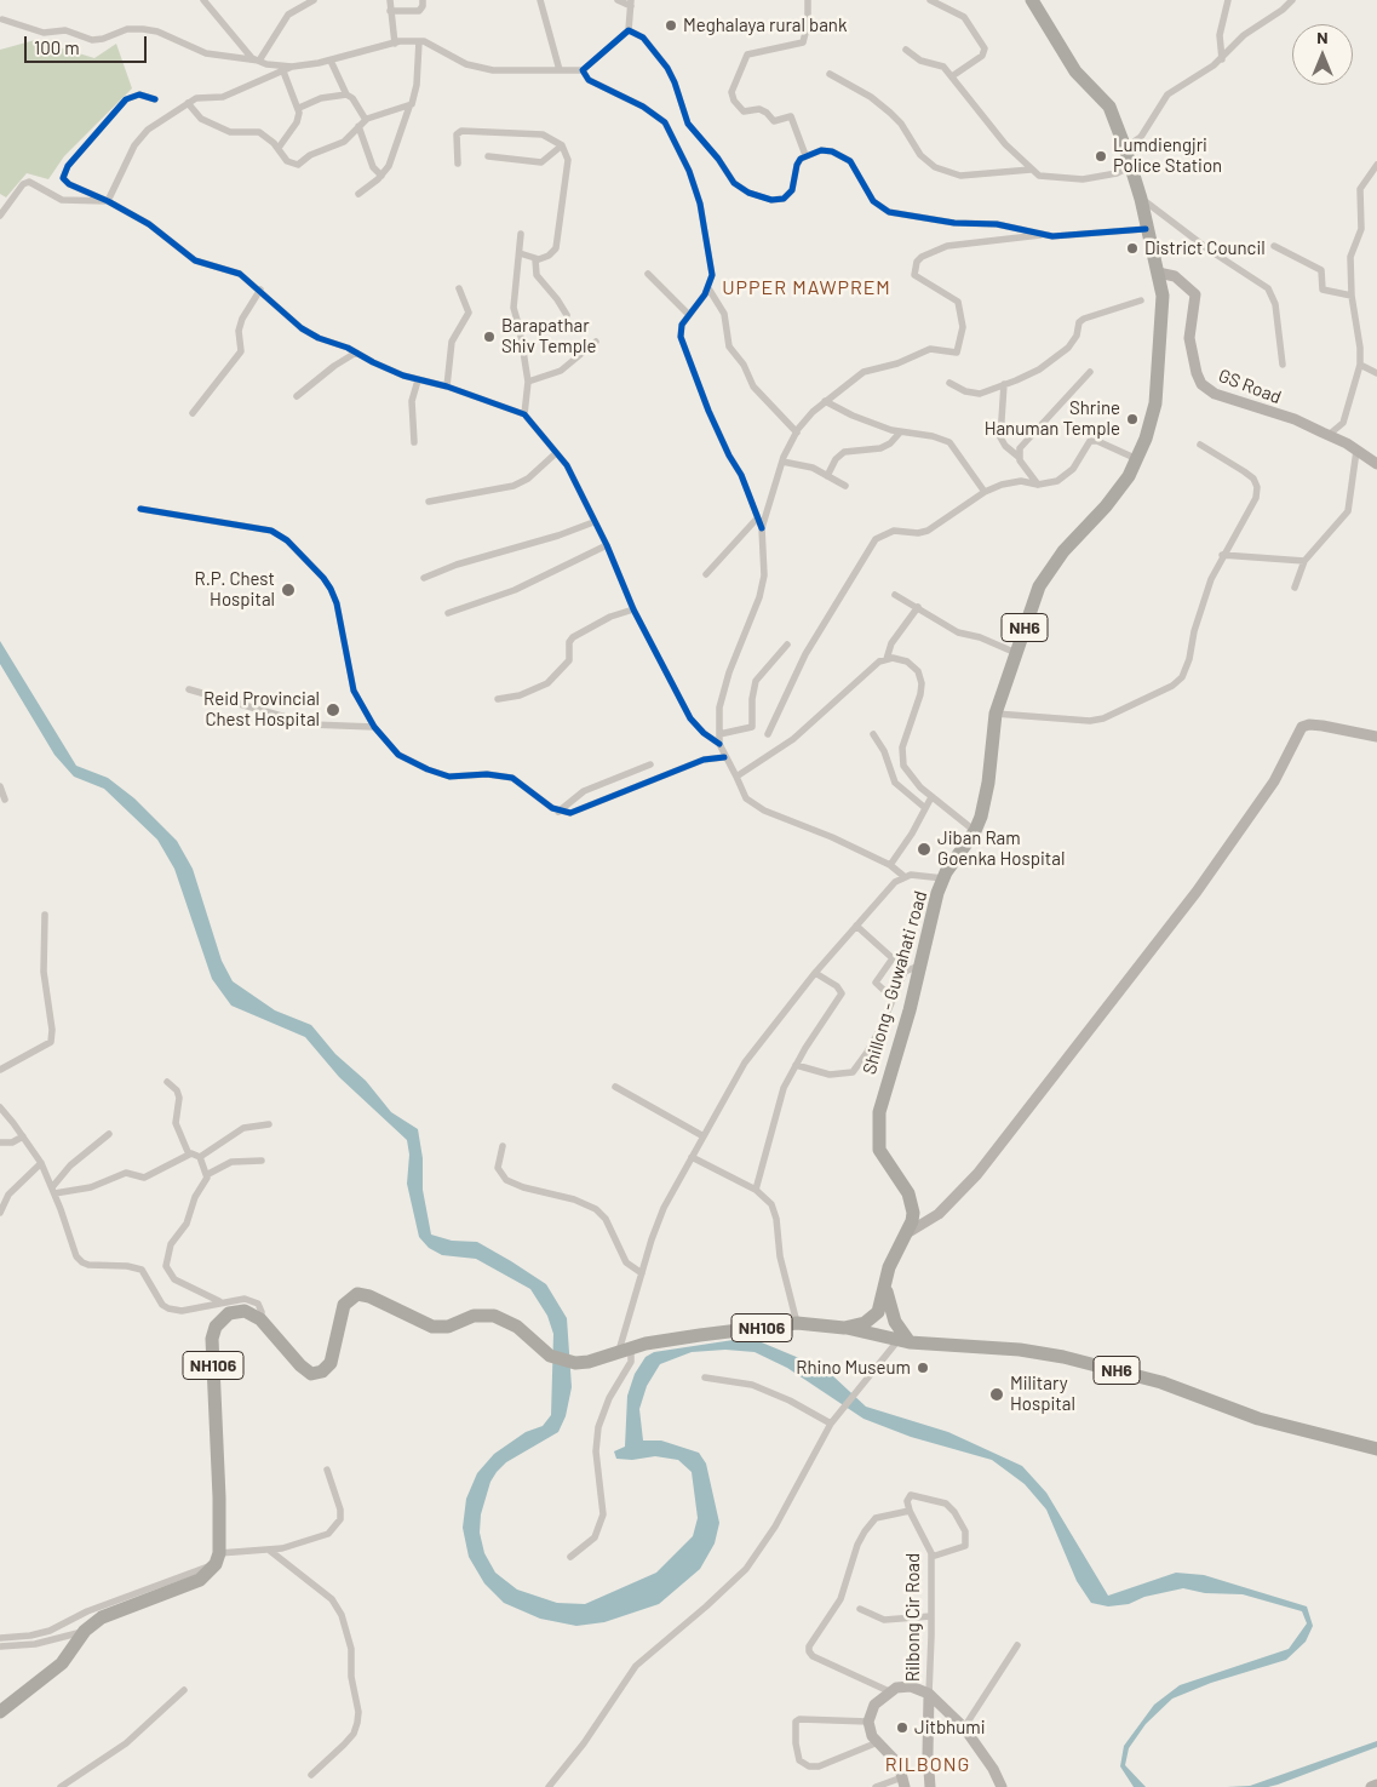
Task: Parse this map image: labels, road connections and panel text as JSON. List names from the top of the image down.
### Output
{
  "streets": {
    "highway": ["NH6", "Shillong - Guwahati road", "NH106"],
    "main road": ["GS Road"],
    "street": ["Rilbong Cir Road"]
  },
  "crossings": [
    ["GS Road", "Shillong - Guwahati road"],
    ["NH6", "NH106"],
    ["Shillong - Guwahati road", "NH106"]
  ],
  "districts": ["UPPER MAWPREM", "RILBONG"],
  "places": [
    "Meghalaya rural bank",
    "Lumdiengjri Police Station",
    "District Council",
    "Barapathar Shiv Temple",
    "Shrine Hanuman Temple",
    "R.P. Chest Hospital",
    "Reid Provincial Chest Hospital",
    "Jiban Ram Goenka Hospital",
    "Rhino Museum",
    "Military Hospital",
    "Jitbhumi"
  ],
  "scale_bar": "100 m",
  "north": "top"
}
